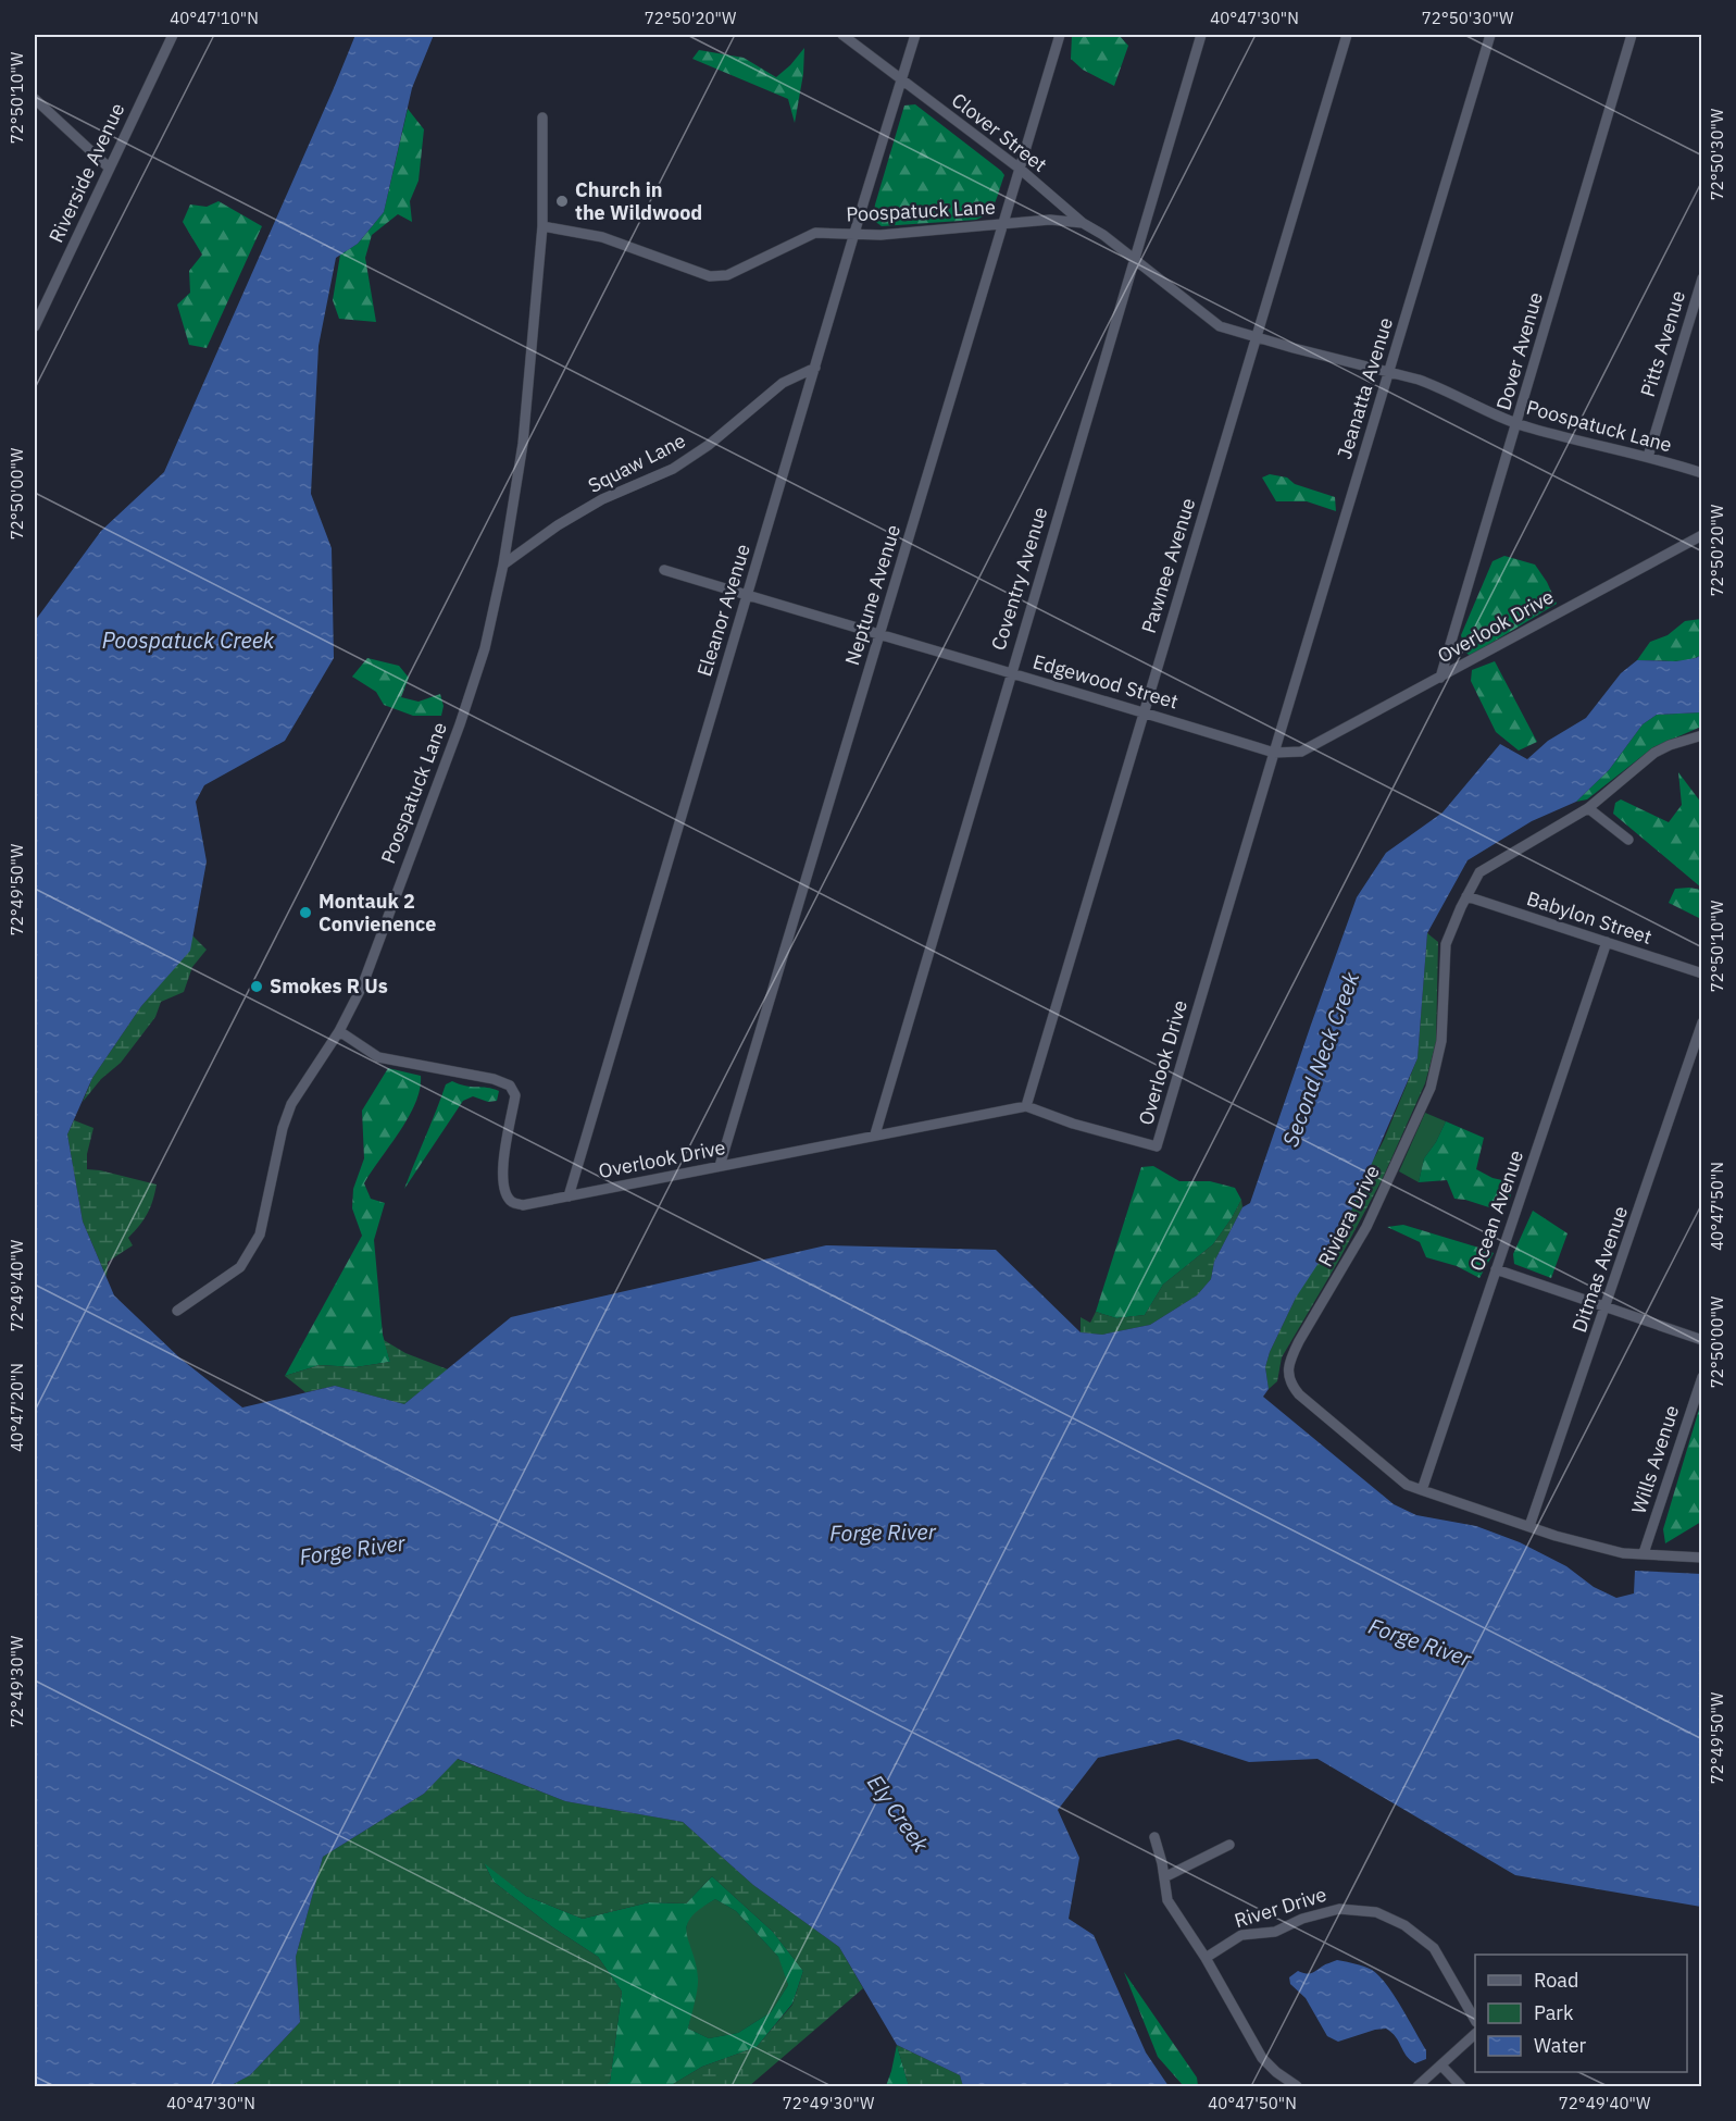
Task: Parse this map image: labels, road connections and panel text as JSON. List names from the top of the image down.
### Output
{
  "streets": {
    "street": [
      "Clover Street",
      "Riverside Avenue",
      "Poospatuck Lane",
      "Pitts Avenue",
      "Dover Avenue",
      "Jeanatta Avenue",
      "Squaw Lane",
      "Pawnee Avenue",
      "Coventry Avenue",
      "Neptune Avenue",
      "Eleanor Avenue",
      "Overlook Drive",
      "Edgewood Street",
      "Babylon Street",
      "Ocean Avenue",
      "Riviera Drive",
      "Ditmas Avenue",
      "Wills Avenue",
      "River Drive"
    ]
  },
  "crossings": [
    ["Clover Street", "Poospatuck Lane"],
    ["Clover Street", "Coventry Avenue"],
    ["Clover Street", "Neptune Avenue"],
    ["Clover Street", "Eleanor Avenue"],
    ["Poospatuck Lane", "Pitts Avenue"],
    ["Poospatuck Lane", "Dover Avenue"],
    ["Poospatuck Lane", "Jeanatta Avenue"],
    ["Poospatuck Lane", "Squaw Lane"],
    ["Poospatuck Lane", "Pawnee Avenue"],
    ["Poospatuck Lane", "Coventry Avenue"],
    ["Poospatuck Lane", "Neptune Avenue"],
    ["Poospatuck Lane", "Eleanor Avenue"],
    ["Poospatuck Lane", "Overlook Drive"],
    ["Dover Avenue", "Overlook Drive"],
    ["Jeanatta Avenue", "Overlook Drive"],
    ["Jeanatta Avenue", "Edgewood Street"],
    ["Squaw Lane", "Eleanor Avenue"],
    ["Pawnee Avenue", "Overlook Drive"],
    ["Pawnee Avenue", "Edgewood Street"],
    ["Coventry Avenue", "Overlook Drive"],
    ["Coventry Avenue", "Edgewood Street"],
    ["Neptune Avenue", "Overlook Drive"],
    ["Neptune Avenue", "Edgewood Street"],
    ["Eleanor Avenue", "Overlook Drive"],
    ["Eleanor Avenue", "Edgewood Street"],
    ["Overlook Drive", "Edgewood Street"],
    ["Babylon Street", "Ocean Avenue"],
    ["Babylon Street", "Riviera Drive"],
    ["Ocean Avenue", "Riviera Drive"],
    ["Riviera Drive", "Ditmas Avenue"],
    ["Riviera Drive", "Wills Avenue"]
  ],
  "water": [
    "Poospatuck Creek",
    "Second Neck Creek",
    "Forge River",
    "Ely Creek"
  ],
  "places": ["Church in the Wildwood", "Montauk 2 Convienence", "Smokes R Us"],
  "legend": ["Road", "Park", "Water"],
  "coordinates": [
    "40°47'10\"N",
    "72°50'20\"W",
    "40°47'30\"N",
    "72°50'30\"W",
    "72°50'10\"W",
    "72°50'00\"W",
    "72°49'50\"W",
    "40°47'50\"N",
    "72°49'40\"W",
    "40°47'20\"N",
    "72°49'30\"W"
  ]
}
